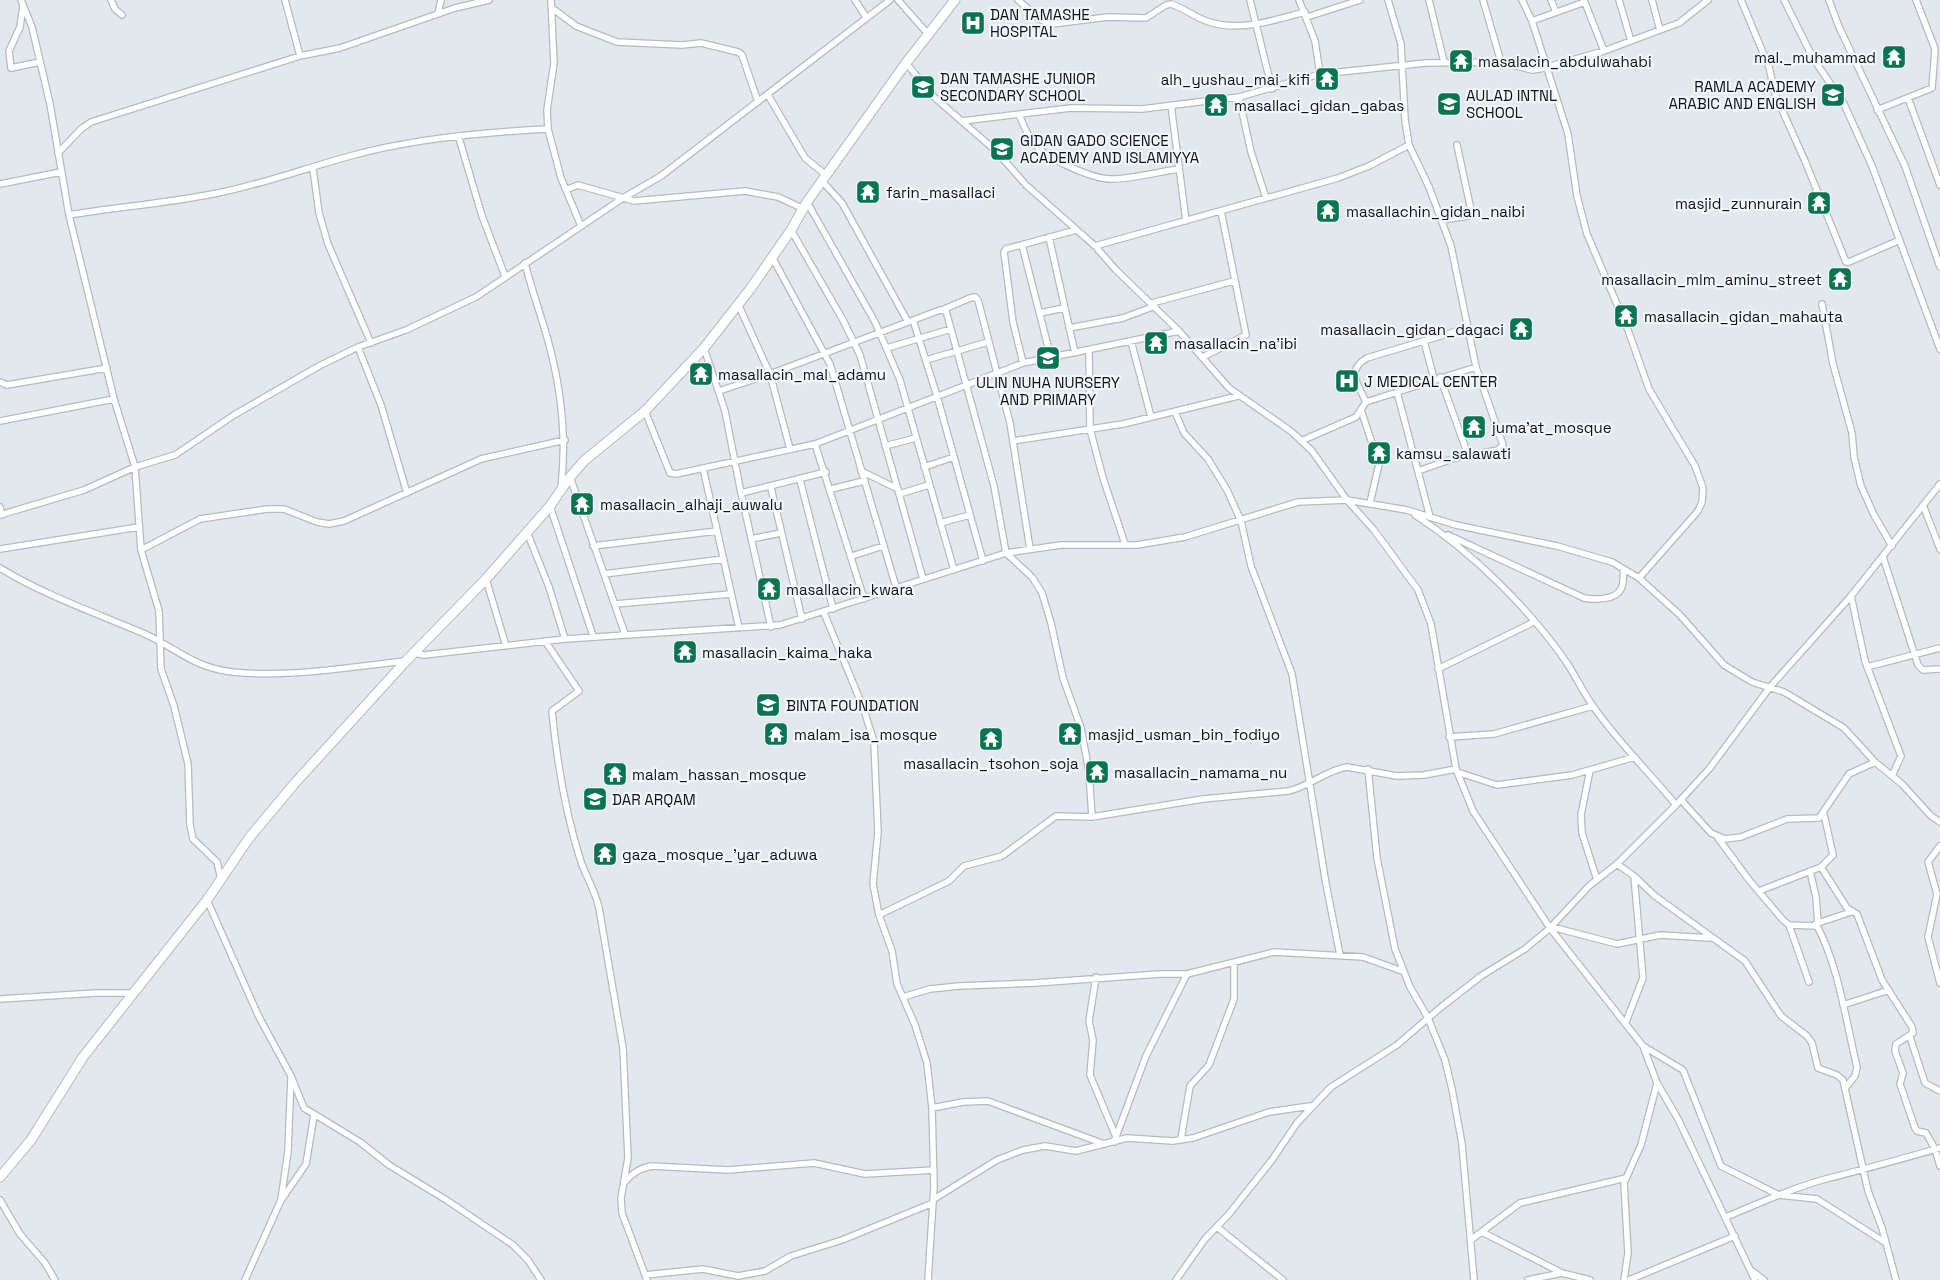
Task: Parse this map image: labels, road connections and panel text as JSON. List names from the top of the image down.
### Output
{
  "places": {
    "hospital": ["DAN TAMASHE HOSPITAL", "J MEDICAL CENTER"],
    "temple": [
      "mal._muhammad",
      "masalacin_abdulwahabi",
      "alh_yushau_mai_kifi",
      "masallaci_gidan_gabas",
      "farin_masallaci",
      "masjid_zunnurain",
      "masallachin_gidan_naibi",
      "masallacin_mlm_aminu_street",
      "masallacin_gidan_mahauta",
      "masallacin_gidan_dagaci",
      "masallacin_na'ibi",
      "masallacin_mal_adamu",
      "juma'at_mosque",
      "kamsu_salawati",
      "masallacin_alhaji_auwalu",
      "masallacin_kwara",
      "masallacin_kaima_haka",
      "malam_isa_mosque",
      "masjid_usman_bin_fodiyo",
      "masallacin_tsohon_soja",
      "masallacin_namama_nu",
      "malam_hassan_mosque",
      "gaza_mosque_'yar_aduwa"
    ],
    "school or university": [
      "DAN TAMASHE JUNIOR SECONDARY SCHOOL",
      "RAMLA ACADEMY ARABIC AND ENGLISH",
      "AULAD INTNL SCHOOL",
      "GIDAN GADO SCIENCE ACADEMY AND ISLAMIYYA",
      "ULIN NUHA NURSERY AND PRIMARY",
      "BINTA FOUNDATION",
      "DAR ARQAM"
    ]
  }
}
